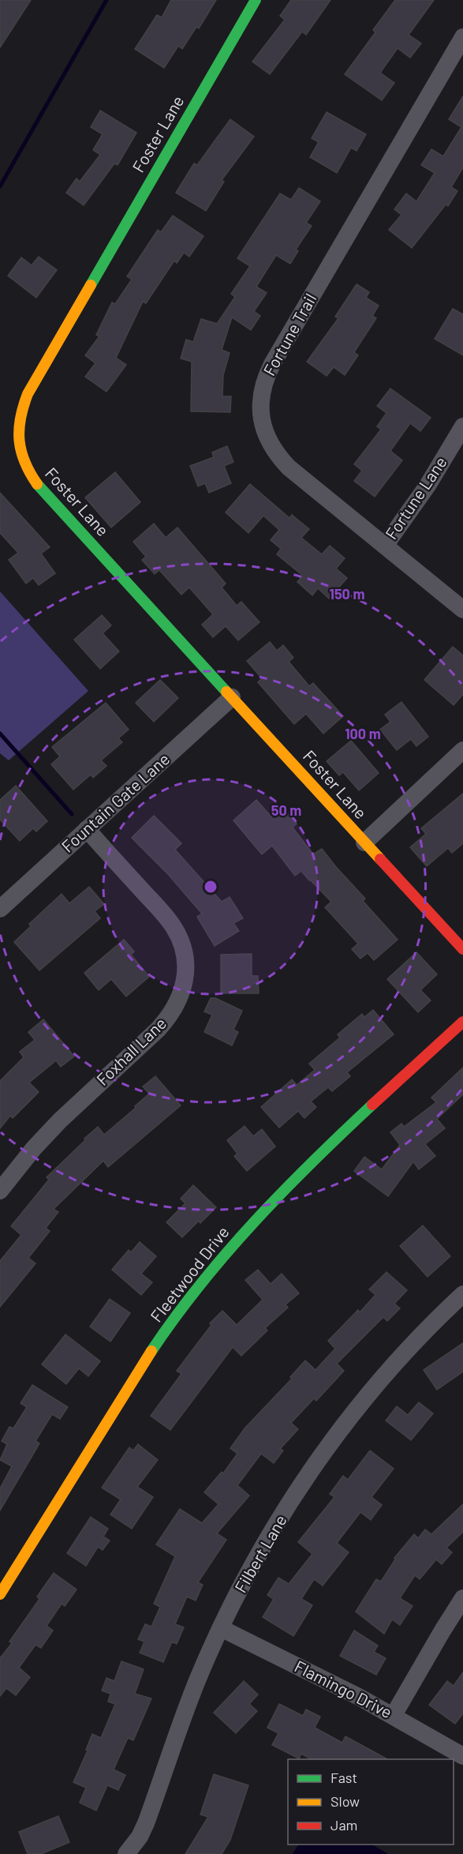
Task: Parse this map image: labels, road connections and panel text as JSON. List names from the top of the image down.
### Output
{
  "streets": {
    "street": [
      "Foster Lane",
      "Fortune Trail",
      "Fortune Lane",
      "Fountain Gate Lane",
      "Foxhall Lane",
      "Fleetwood Drive",
      "Filbert Lane",
      "Flamingo Drive"
    ]
  },
  "crossings": [
    ["Foster Lane", "Fountain Gate Lane"],
    ["Fortune Trail", "Fortune Lane"],
    ["Fountain Gate Lane", "Foxhall Lane"],
    ["Filbert Lane", "Flamingo Drive"]
  ],
  "legend": ["Fast", "Slow", "Jam"],
  "rings": ["150 m", "100 m", "50 m"]
}
